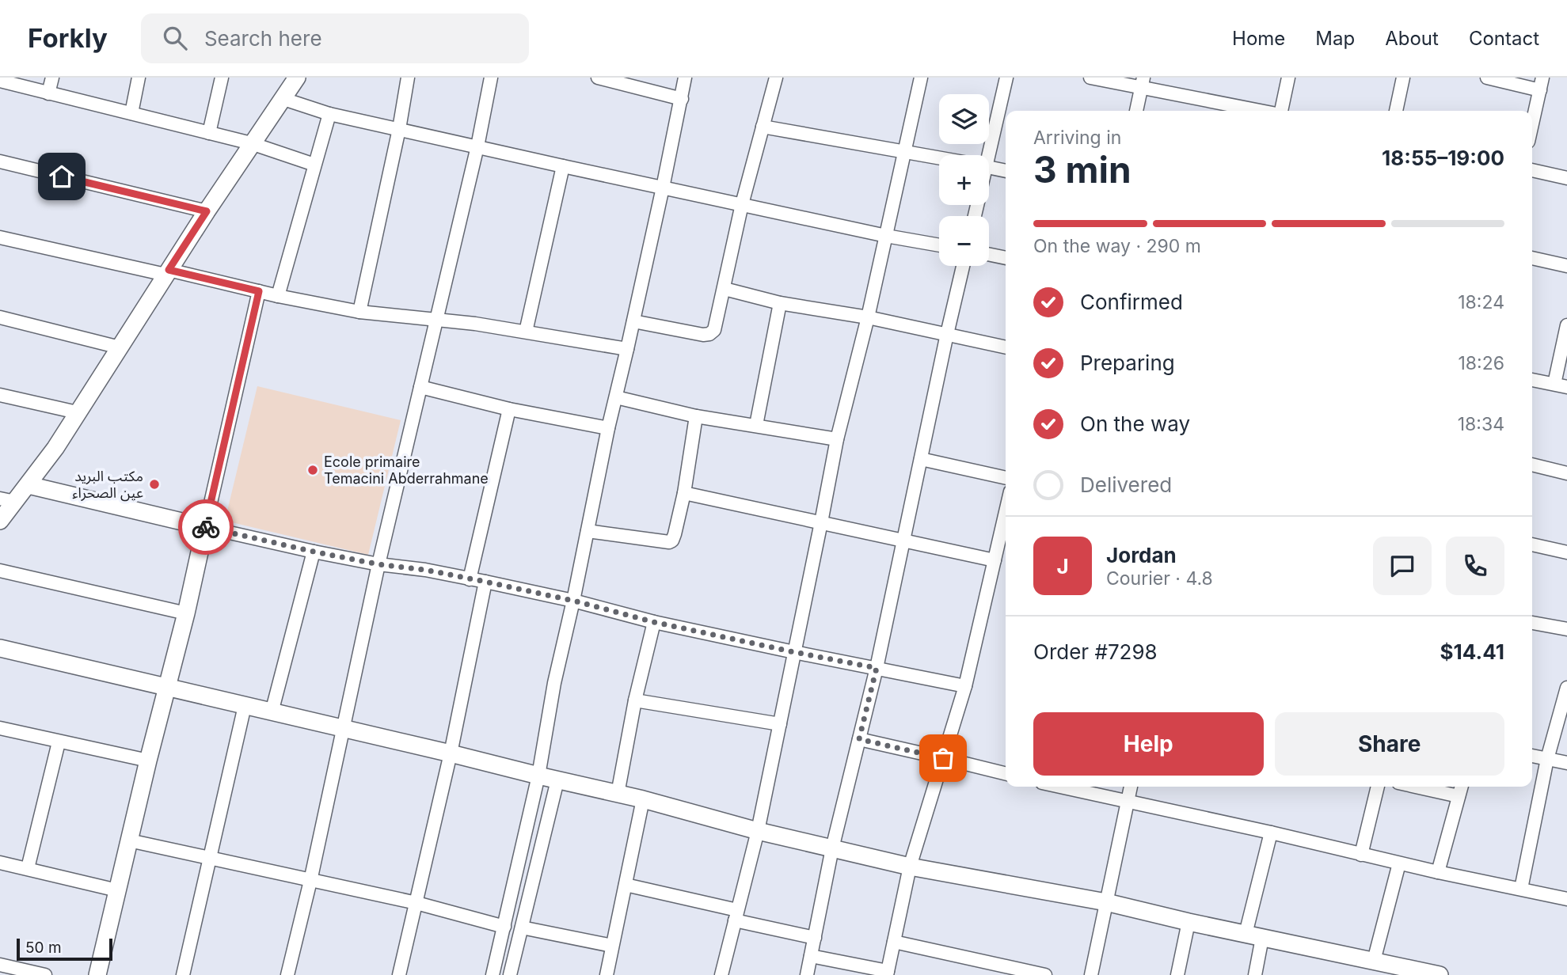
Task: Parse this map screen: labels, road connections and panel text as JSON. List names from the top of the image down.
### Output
{
  "places": ["Ecole primaire Temacini Abderrahmane", "مكتب البريد عين الصحراء"],
  "scale_bar": "50 m",
  "page": {
    "header": "Forkly",
    "search": "Search here",
    "nav": [
      "Home",
      "Map",
      "About",
      "Contact"
    ],
    "map_buttons": ["+", "−"],
    "heading": ["3 min", "Arriving in", "18:55–19:00"],
    "panel": [
      "Jordan",
      "Courier · 4.8",
      "Order #7298",
      "$14.41"
    ],
    "bar": "On the way · 290 m",
    "list": [
      ["Confirmed", "18:24"],
      ["Preparing", "18:26"],
      ["On the way", "18:34"],
      "Delivered"
    ],
    "round": "J",
    "buttons": ["Help", "Share"],
    "scale": "50 m"
  }
}
